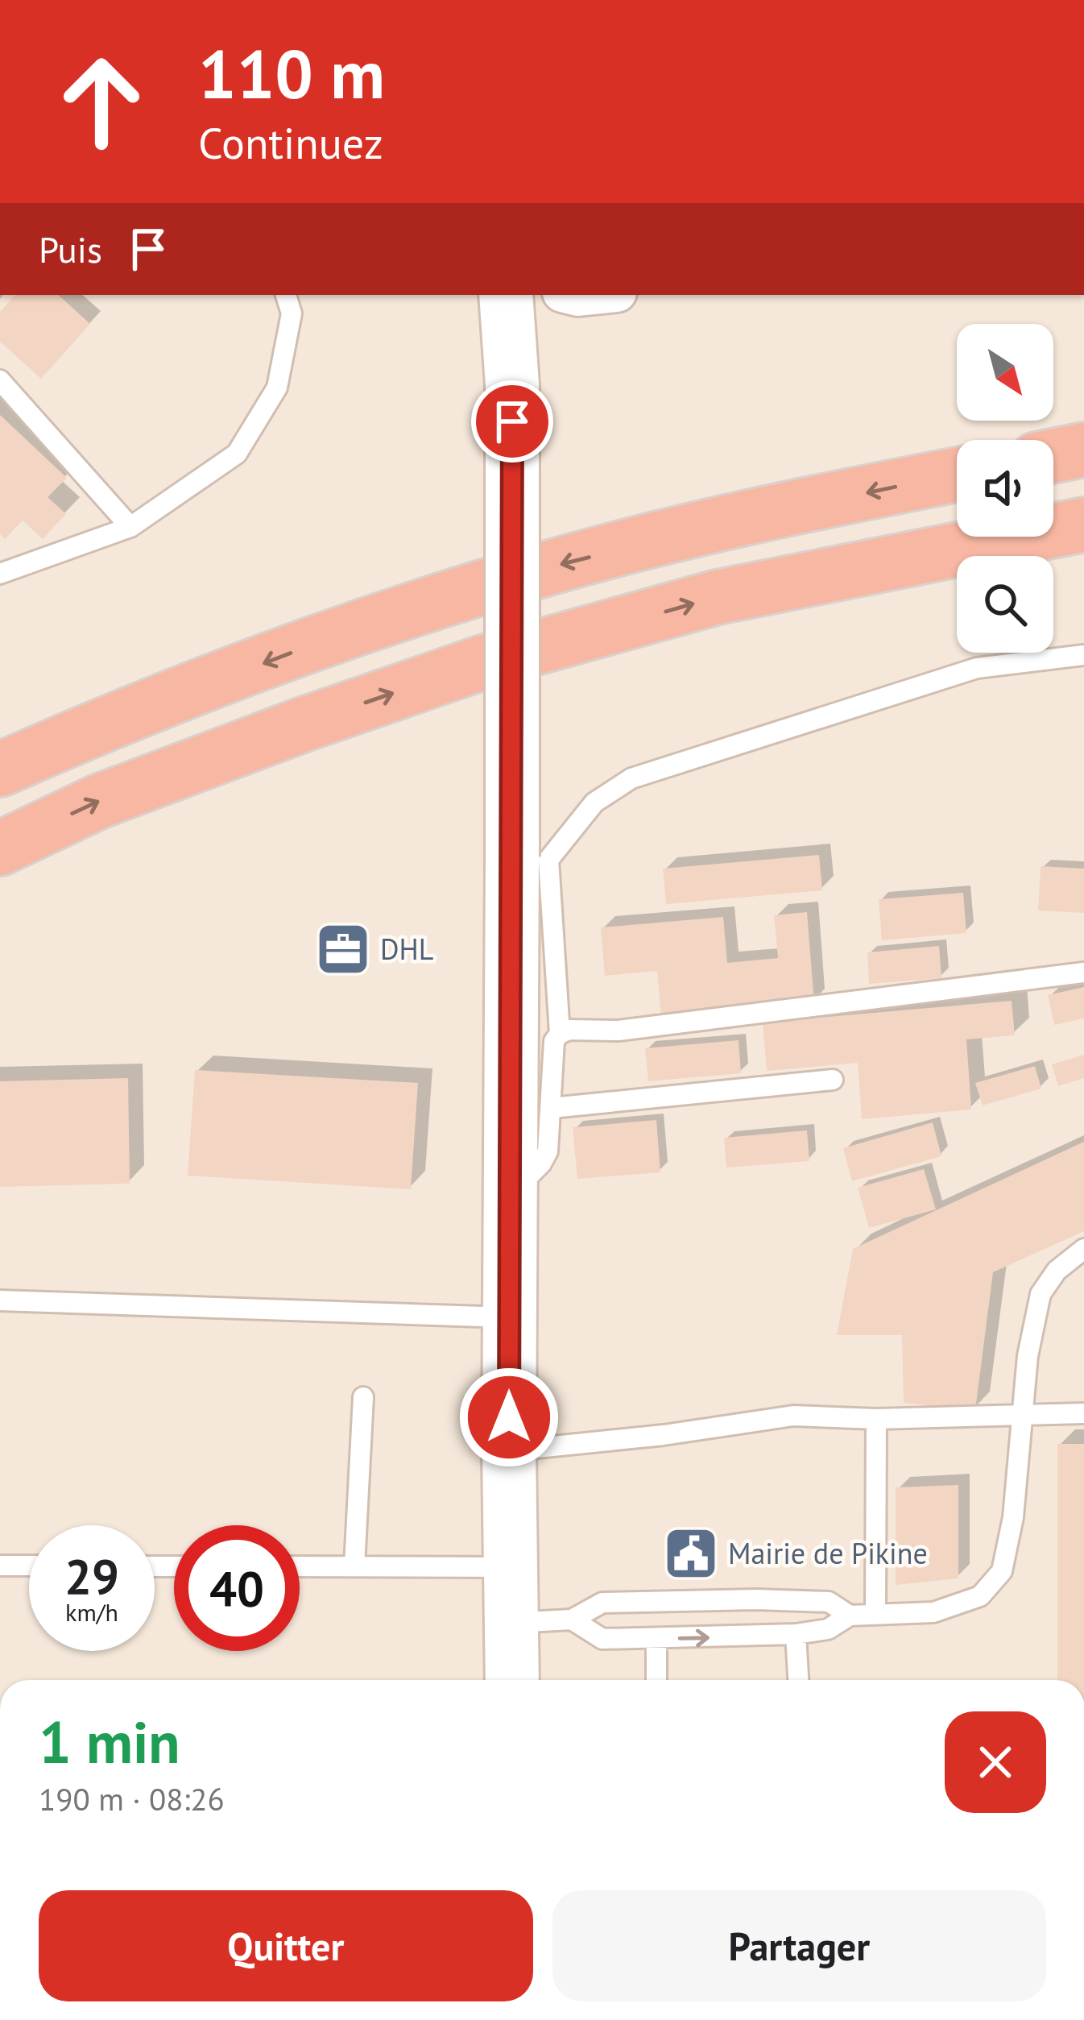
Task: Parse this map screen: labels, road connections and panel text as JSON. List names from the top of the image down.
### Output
{
  "places": {
    "office": ["DHL"],
    "public building": ["Mairie de Pikine"]
  },
  "north": "bottom right",
  "page": {
    "turn": ["110 m", "Continuez"],
    "then": "Puis",
    "speed": "29 km/h",
    "limit": "40",
    "heading": ["1 min", "190 m · 08:26"],
    "buttons": ["Quitter", "Partager"]
  }
}
